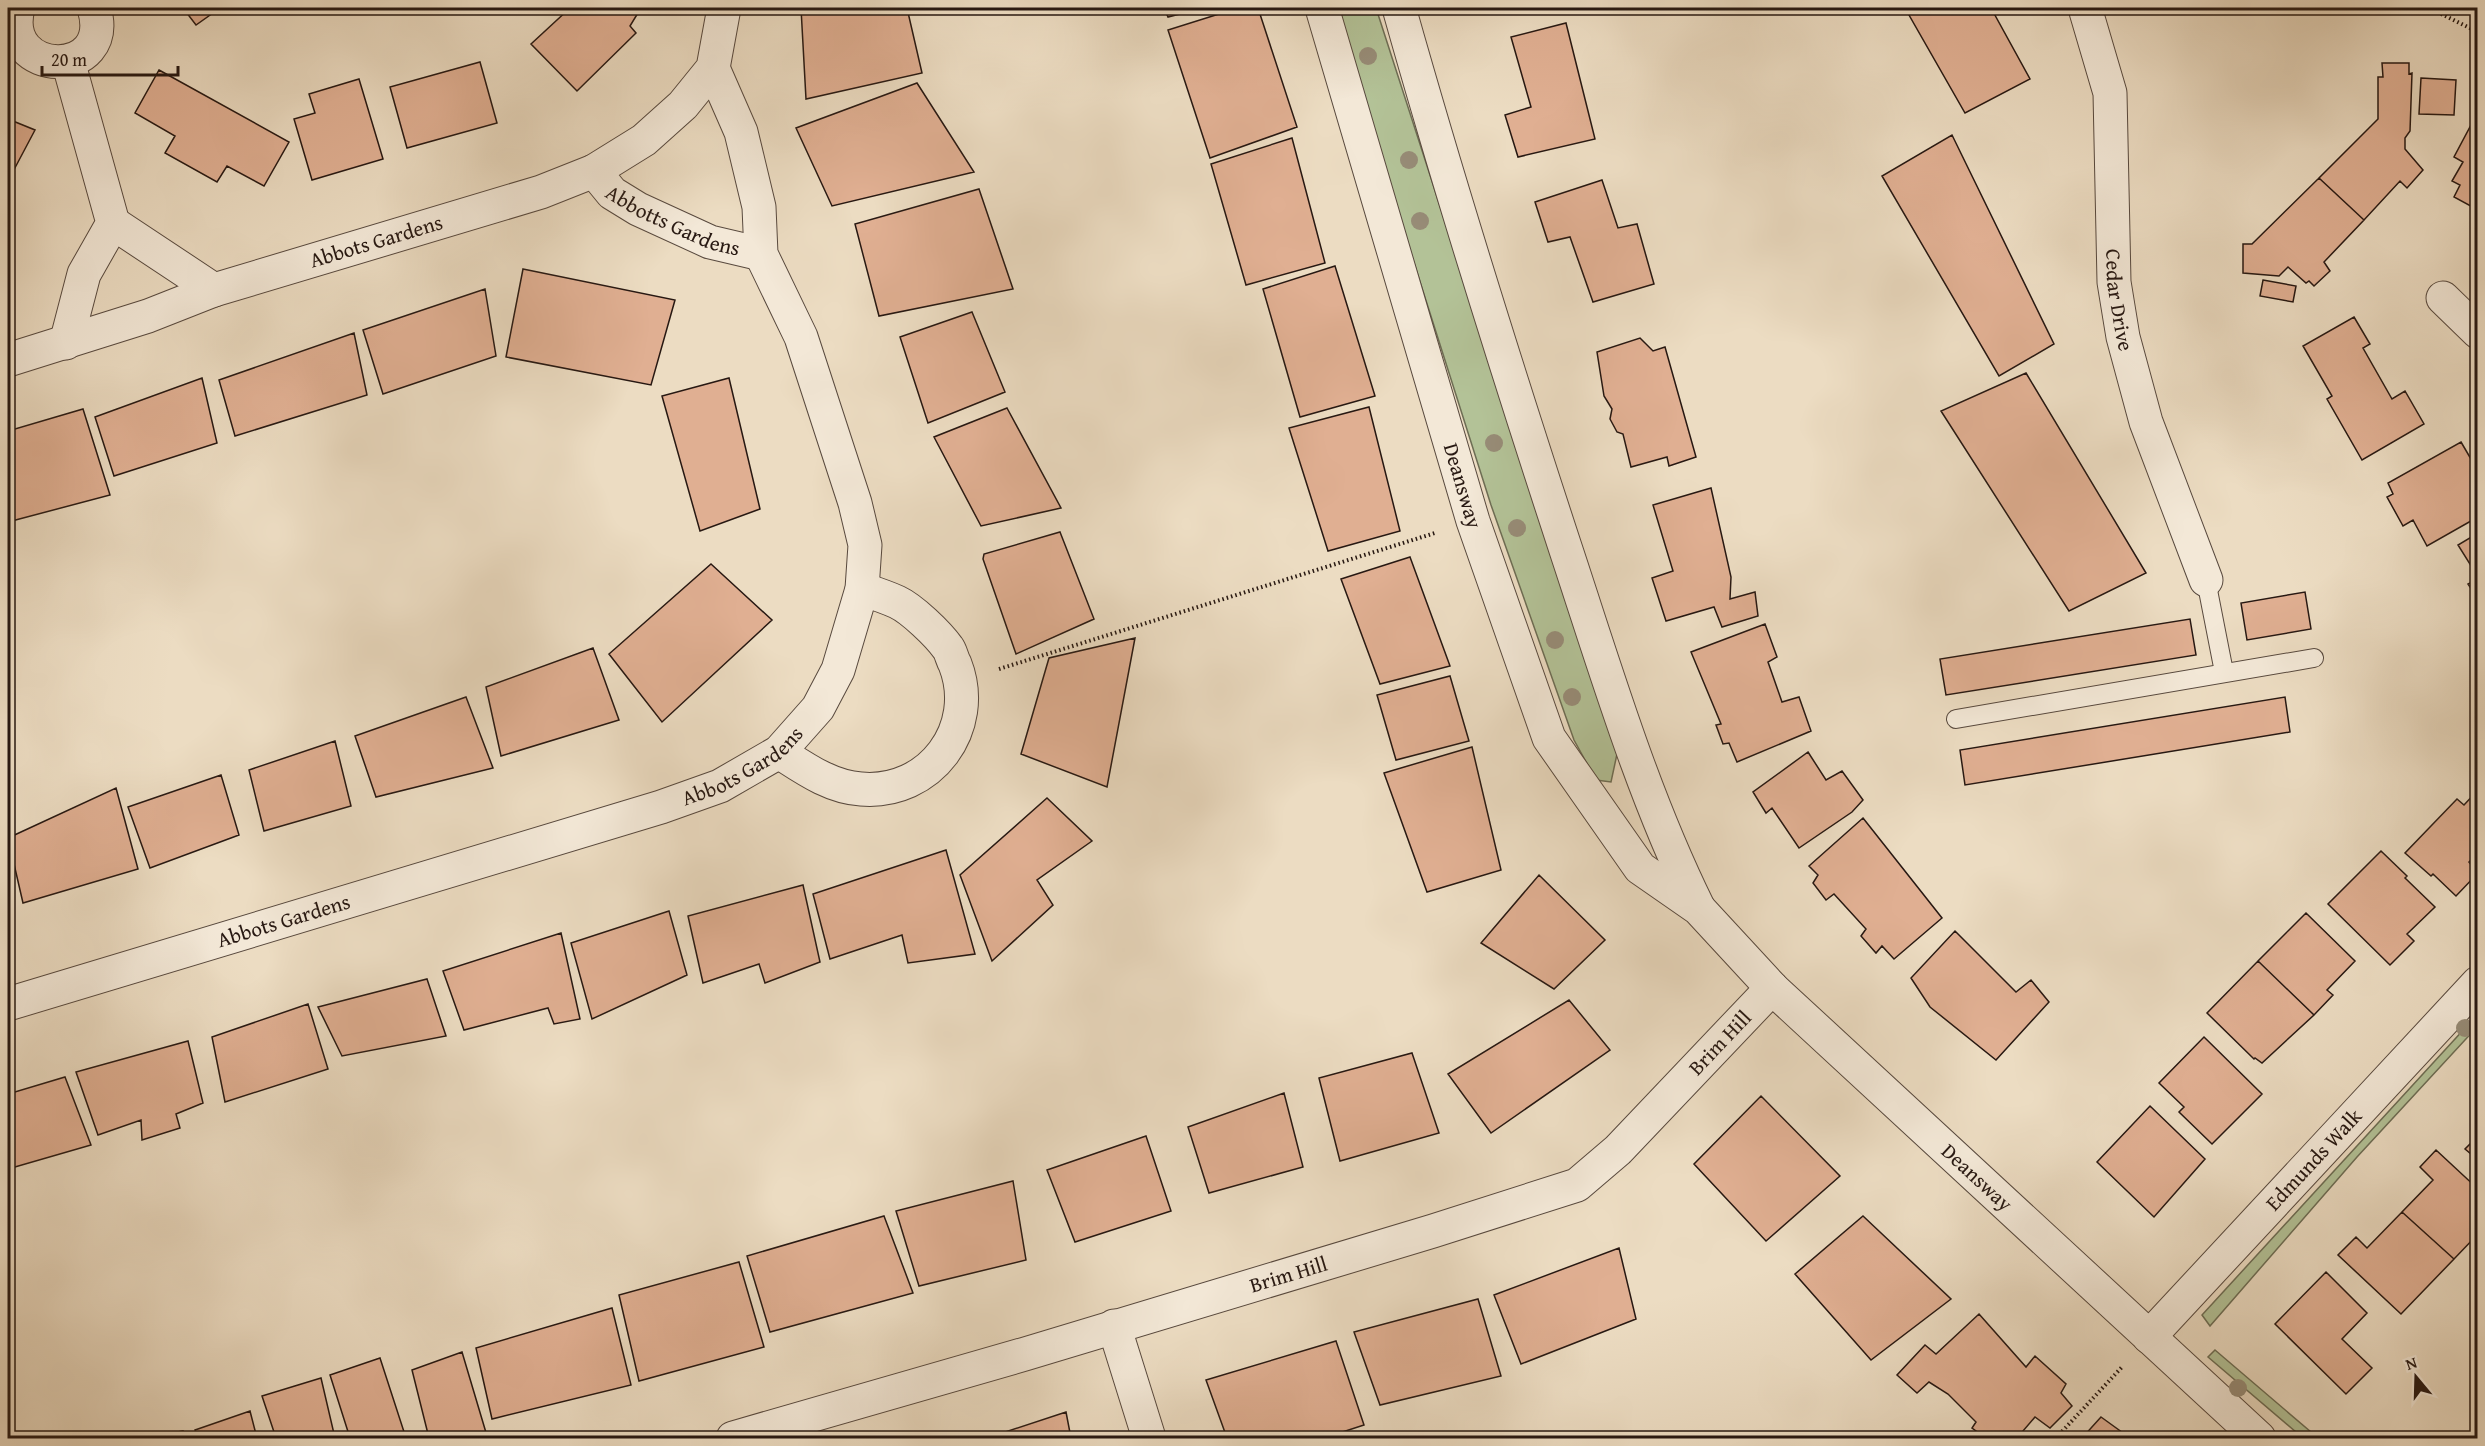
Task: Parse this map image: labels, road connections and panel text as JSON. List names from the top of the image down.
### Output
{
  "streets": {
    "street": [
      "Abbotts Gardens",
      "Abbots Gardens",
      "Cedar Drive",
      "Deansway",
      "Brim Hill",
      "Edmunds Walk"
    ]
  },
  "crossings": [
    ["Abbotts Gardens", "Abbots Gardens"],
    ["Deansway", "Brim Hill"],
    ["Deansway", "Edmunds Walk"]
  ],
  "scale_bar": "20 m",
  "north": "top"
}
